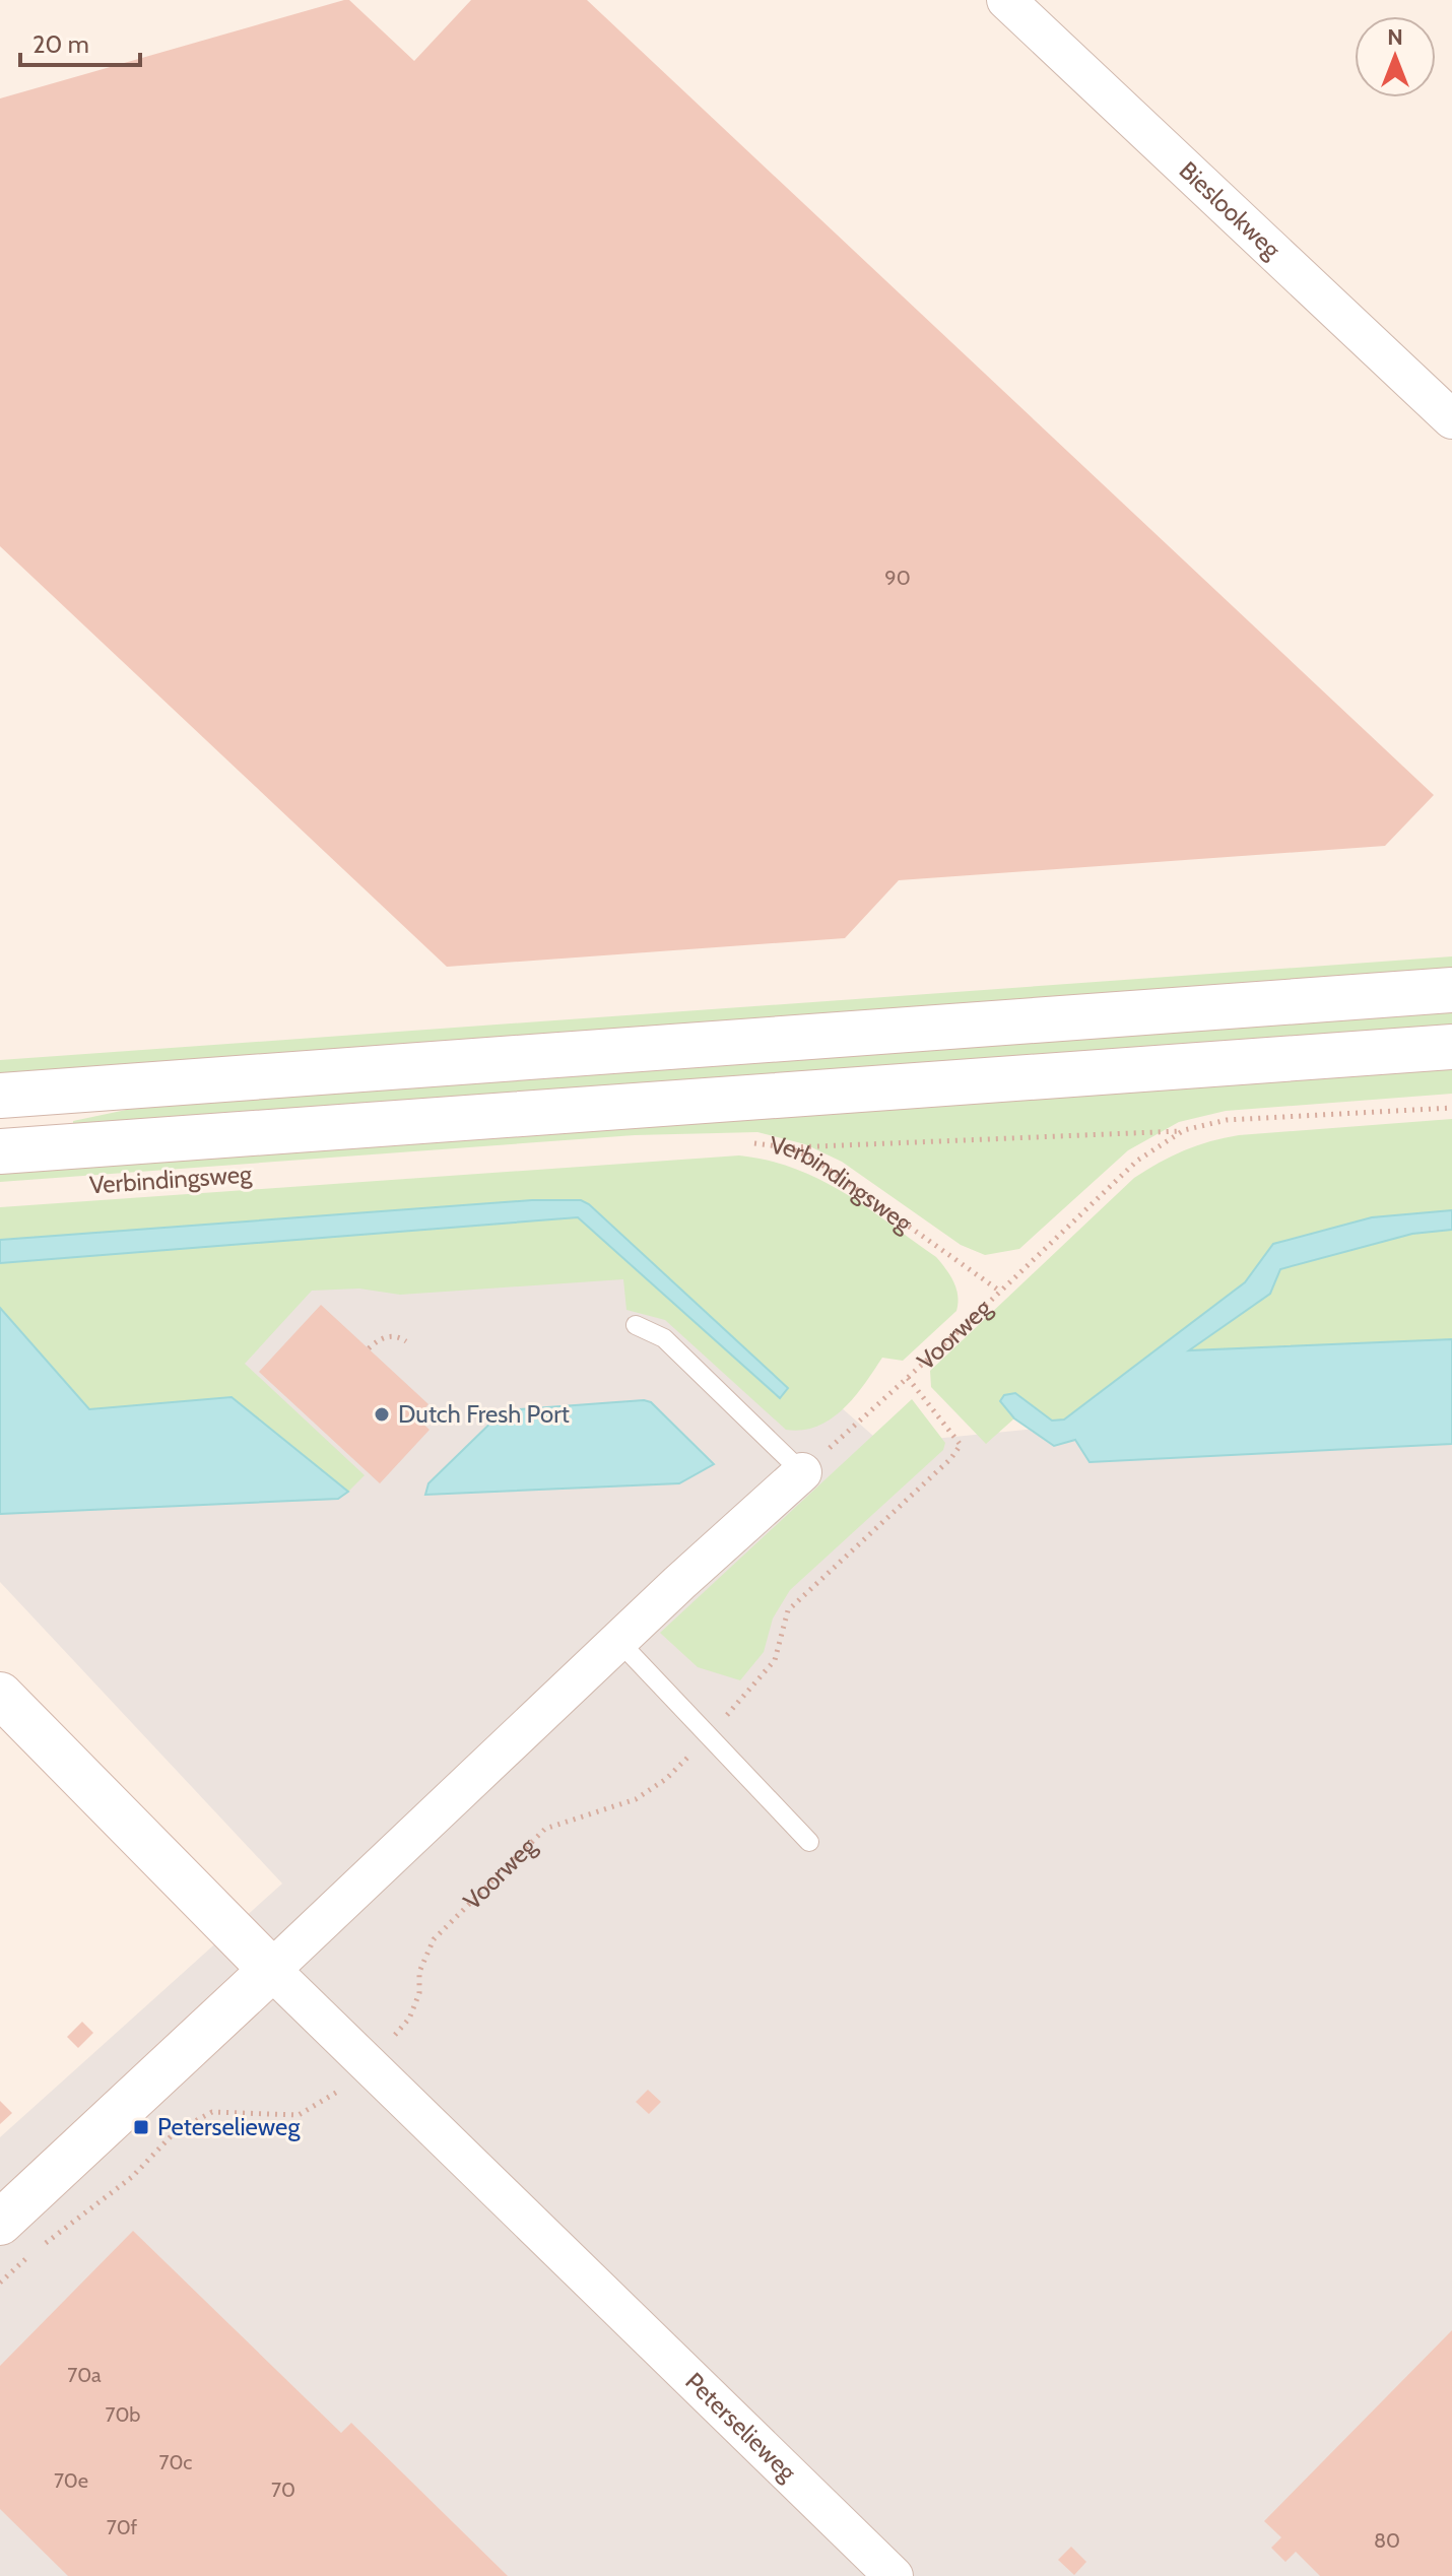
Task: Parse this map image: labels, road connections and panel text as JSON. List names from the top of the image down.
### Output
{
  "streets": {
    "street": ["Bieslookweg", "Verbindingsweg", "Peterselieweg"],
    "path": ["Voorweg"]
  },
  "crossings": [
    ["Verbindingsweg", "Voorweg"],
    ["Voorweg", "Peterselieweg"]
  ],
  "places": {
    "other": ["Dutch Fresh Port"],
    "transit": ["Peterselieweg"]
  },
  "house_numbers": [
    "90",
    "70a",
    "70b",
    "70c",
    "70e",
    "70",
    "70f",
    "80"
  ],
  "scale_bar": "20 m",
  "north": "top"
}
